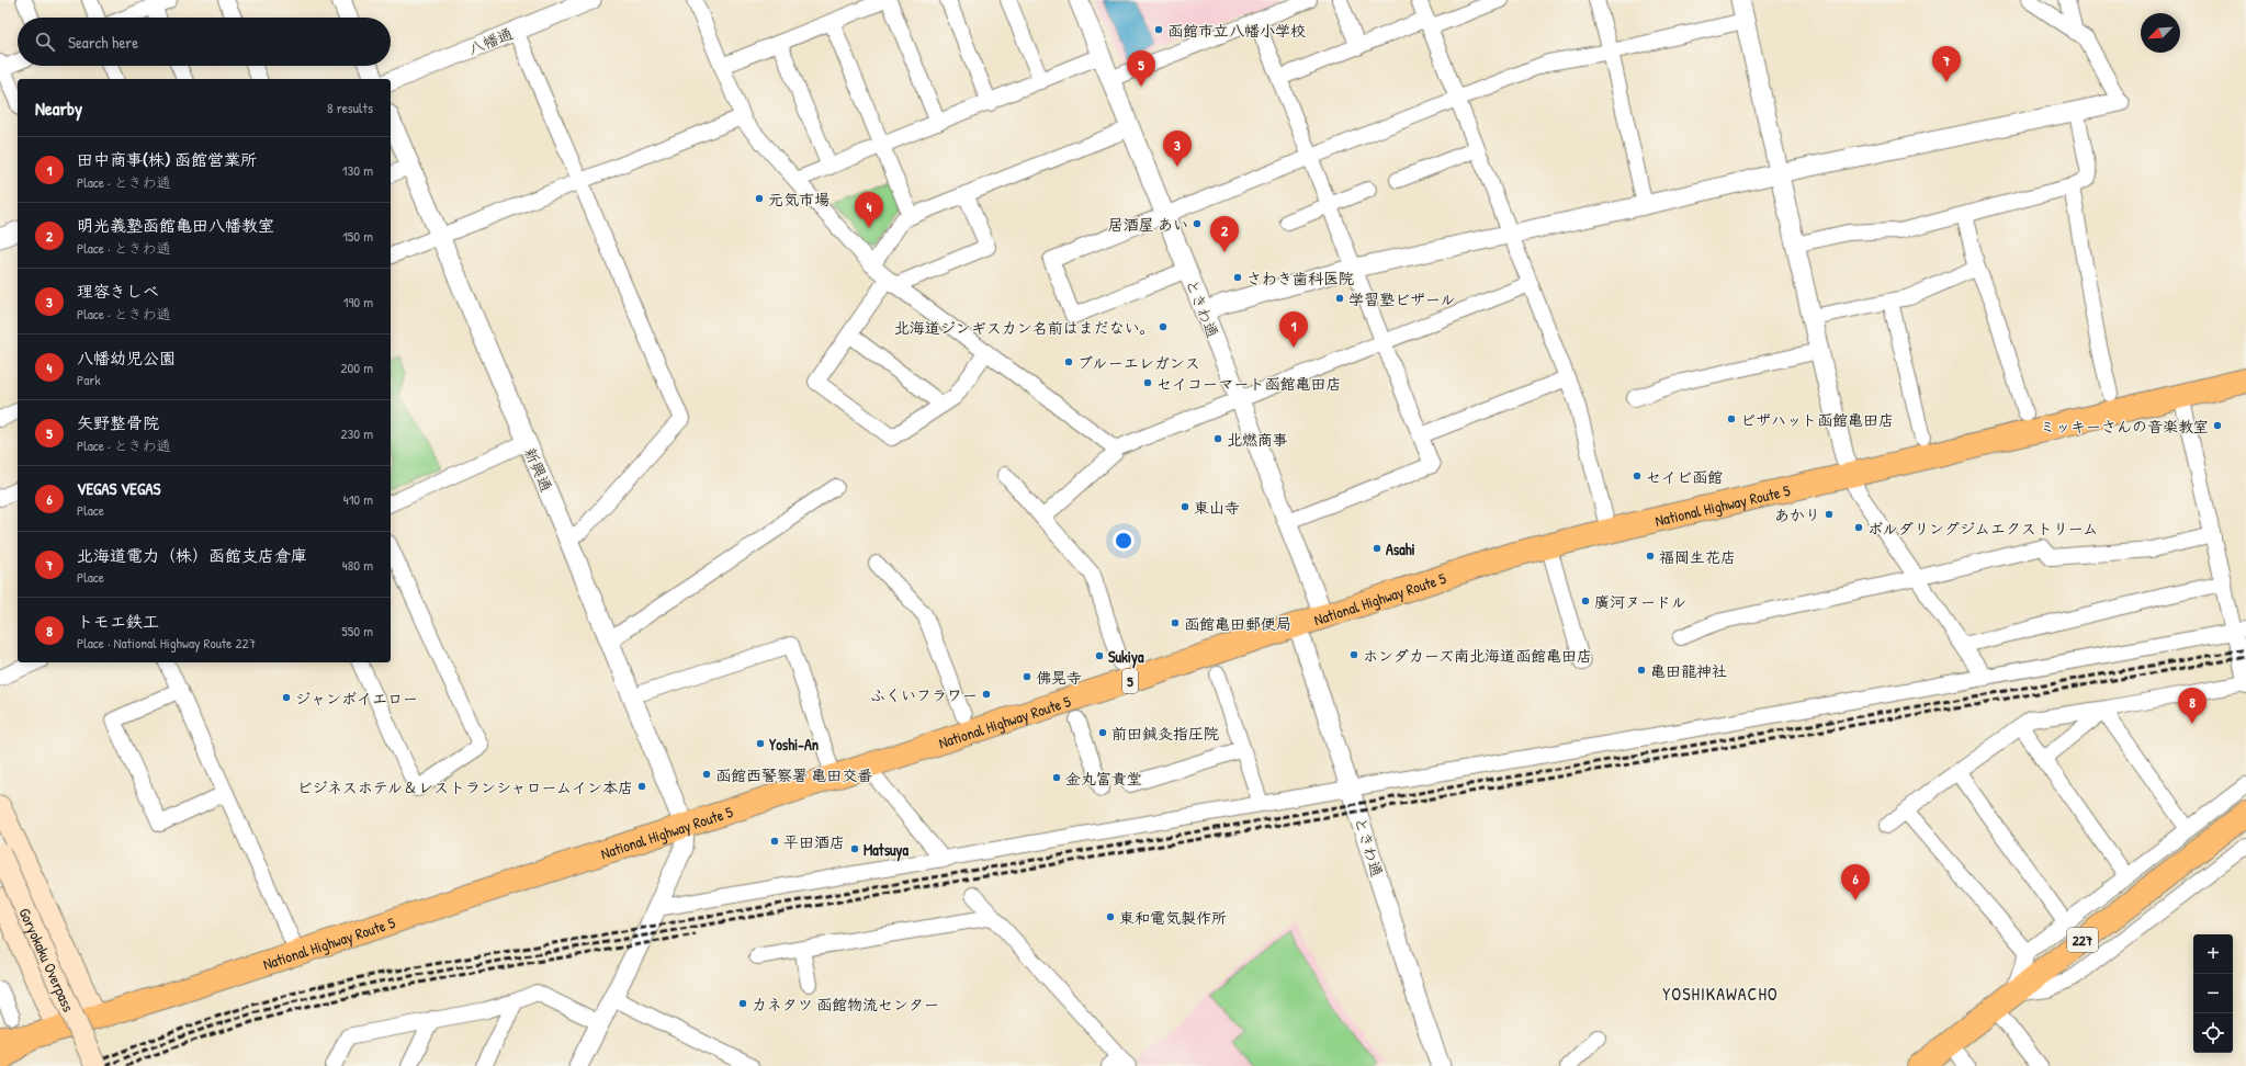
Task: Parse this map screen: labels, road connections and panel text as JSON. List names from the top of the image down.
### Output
{
  "streets": {
    "highway": ["National Highway Route 5", "5", "227"],
    "main road": ["Goryokaku Overpass"],
    "street": ["八幡通", "ときわ通", "新興通"]
  },
  "crossings": [
    ["ときわ通", "National Highway Route 5"],
    ["新興通", "National Highway Route 5"]
  ],
  "districts": ["YOSHIKAWACHO"],
  "places": [
    "函館市立八幡小学校",
    "元気市場",
    "居酒屋 あい",
    "さわき歯科医院",
    "学習塾ビザール",
    "北海道ジンギスカン名前はまだない。",
    "ブルーエレガンス",
    "セイコーマート函館亀田店",
    "ピザハット函館亀田店",
    "ミッキーさんの音楽教室",
    "北燃商事",
    "セイビ函館",
    "東山寺",
    "あかり",
    "ボルダリングジムエクストリーム",
    "Asahi",
    "福岡生花店",
    "廣河ヌードル",
    "函館亀田郵便局",
    "ホンダカーズ南北海道函館亀田店",
    "Sukiya",
    "亀田龍神社",
    "佛晃寺",
    "ふくいフラワー",
    "ジャンボイエロー",
    "前田鍼灸指圧院",
    "Yoshi-An",
    "函館西警察署 亀田交番",
    "金丸富貴堂",
    "ビジネスホテル＆レストランシャロームイン本店",
    "平田酒店",
    "Matsuya",
    "東和電気製作所",
    "カネタツ 函館物流センター"
  ],
  "north": "bottom left",
  "page": {
    "search": "Search here",
    "pins": [
      "7",
      "5",
      "3",
      "4",
      "2",
      "1",
      "8",
      "6"
    ],
    "heading": ["Nearby", "8 results"],
    "list": [
      {
        "mark": "1",
        "name": "田中商事(株) 函館営業所",
        "note": "Place · ときわ通",
        "value": "130 m"
      },
      {
        "mark": "2",
        "name": "明光義塾函館亀田八幡教室",
        "note": "Place · ときわ通",
        "value": "150 m"
      },
      {
        "mark": "3",
        "name": "理容きしべ",
        "note": "Place · ときわ通",
        "value": "190 m"
      },
      {
        "mark": "4",
        "name": "八幡幼児公園",
        "note": "Park",
        "value": "200 m"
      },
      {
        "mark": "5",
        "name": "矢野整骨院",
        "note": "Place · ときわ通",
        "value": "230 m"
      },
      {
        "mark": "6",
        "name": "VEGAS VEGAS",
        "note": "Place",
        "value": "410 m"
      },
      {
        "mark": "7",
        "name": "北海道電力（株）函館支店倉庫",
        "note": "Place",
        "value": "480 m"
      },
      {
        "mark": "8",
        "name": "トモエ鉄工",
        "note": "Place · National Highway Route 227",
        "value": "550 m"
      }
    ],
    "map_buttons": ["+", "−"]
  }
}
